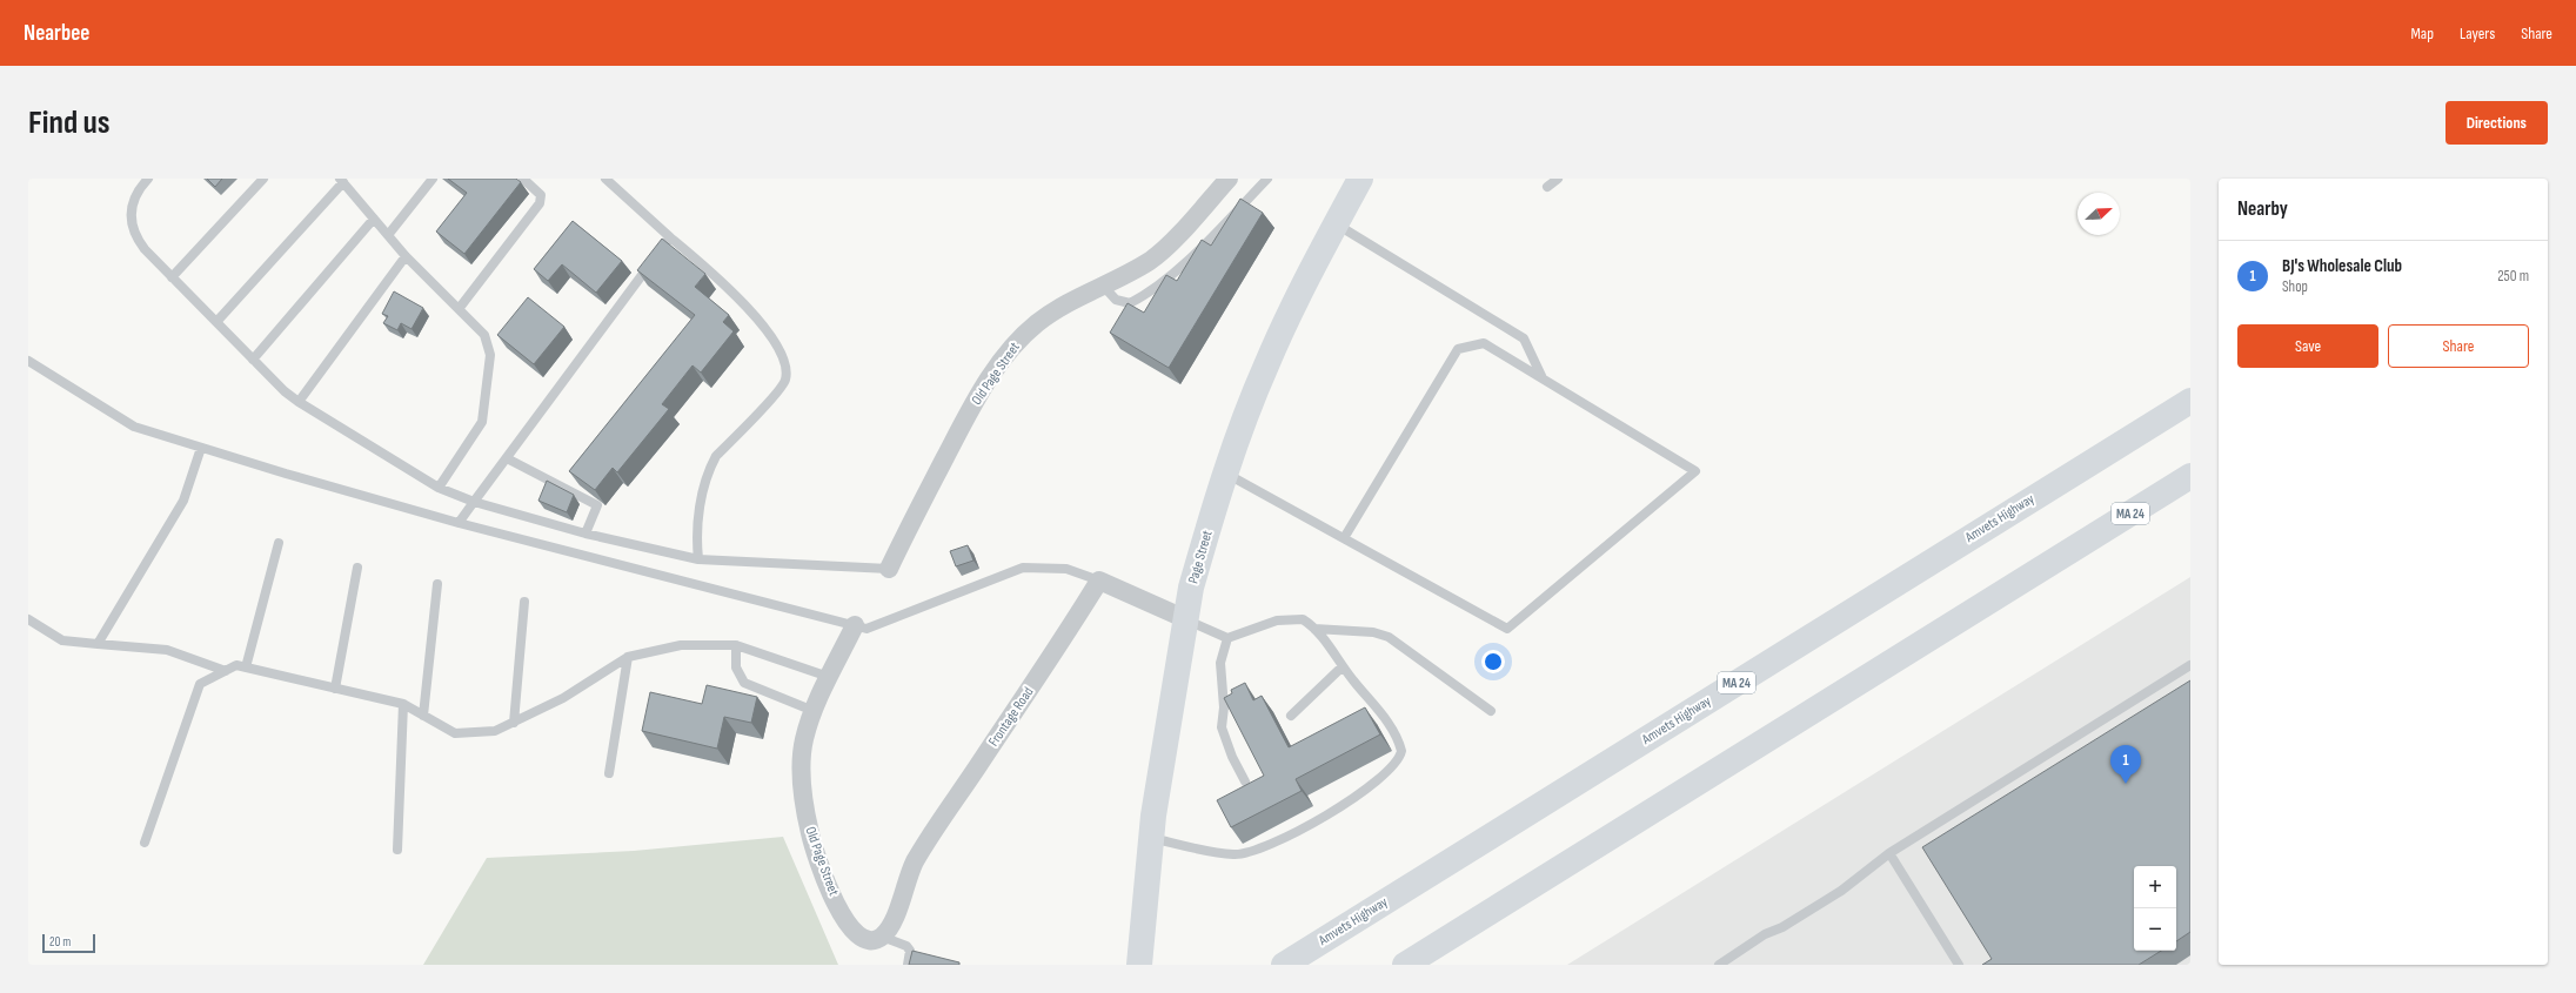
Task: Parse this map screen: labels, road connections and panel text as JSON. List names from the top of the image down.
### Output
{
  "streets": {
    "main road": ["MA 24", "Amvets Highway", "Page Street"],
    "street": ["Old Page Street", "Frontage Road"]
  },
  "crossings": [
    ["Old Page Street", "Frontage Road"]
  ],
  "scale_bar": "20 m",
  "north": "top right",
  "page": {
    "header": "Nearbee",
    "nav": ["Map", "Layers", "Share"],
    "buttons": [
      "Directions",
      ["Save", "Share"]
    ],
    "title": "Find us",
    "heading": "Nearby",
    "list": [
      {
        "mark": "1",
        "name": "BJ's Wholesale Club",
        "note": "Shop",
        "value": "250 m"
      }
    ],
    "pins": "1",
    "map_buttons": ["+", "−"],
    "scale": "20 m"
  }
}
